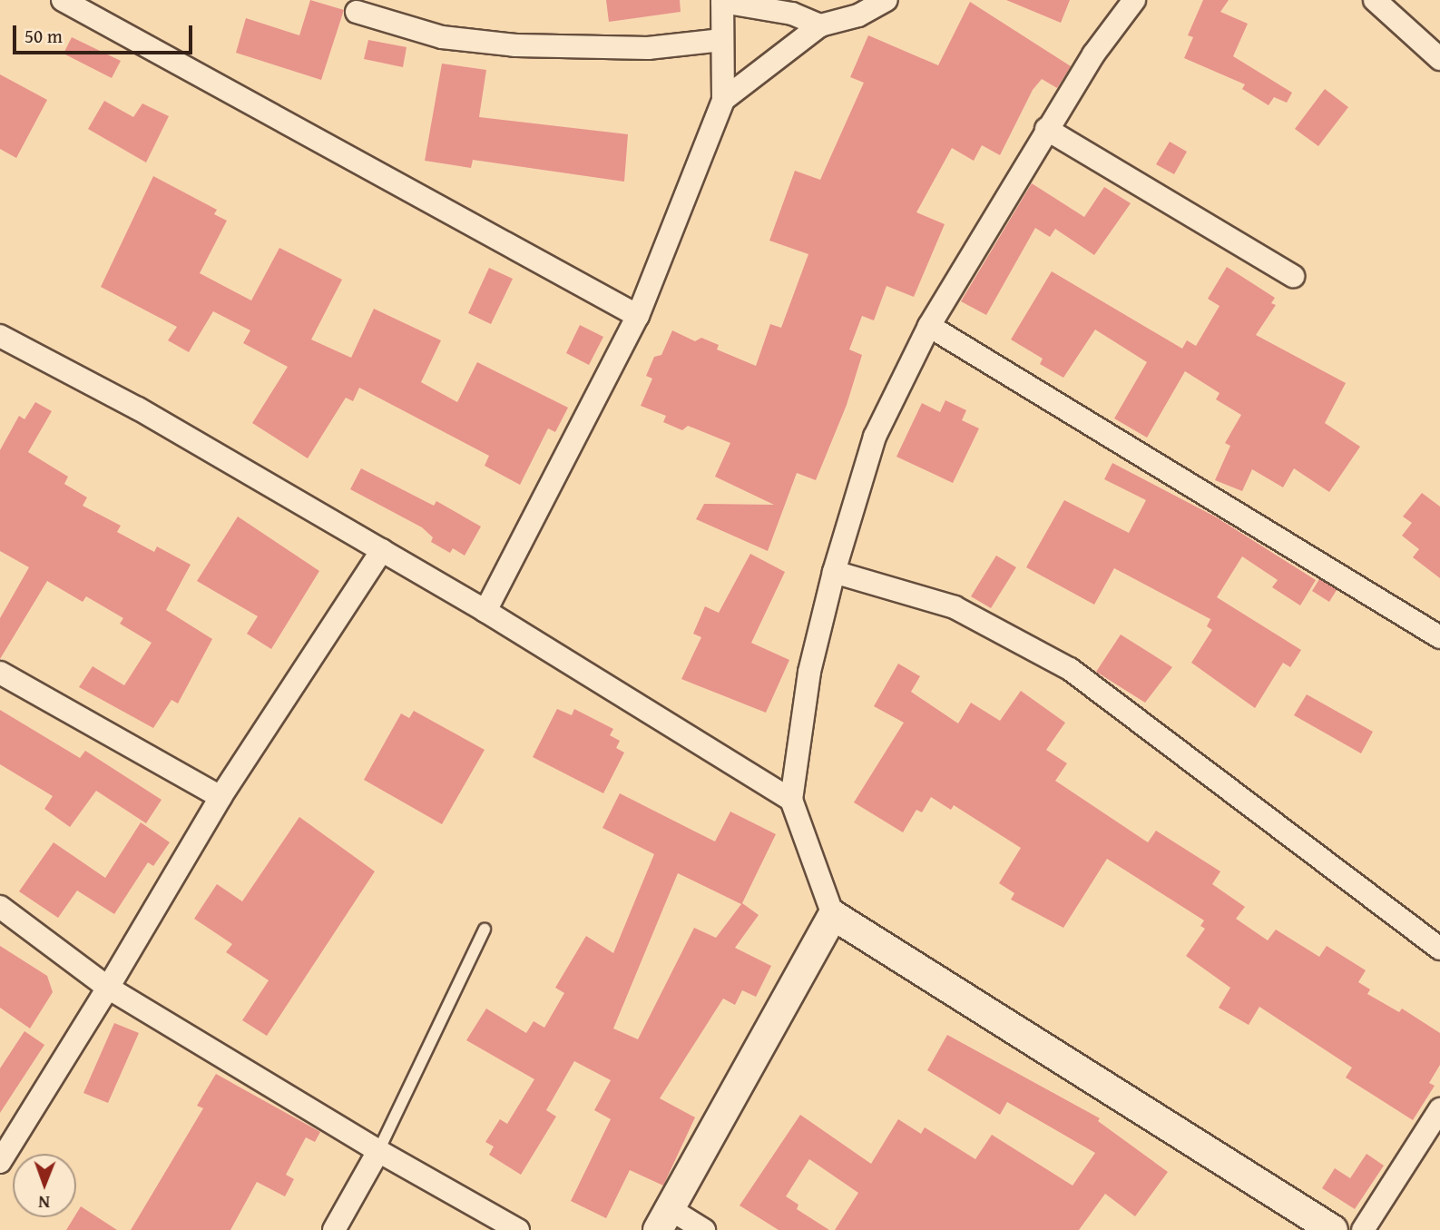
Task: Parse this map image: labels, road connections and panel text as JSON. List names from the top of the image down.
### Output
{
  "scale_bar": "50 m",
  "north": "bottom"
}
